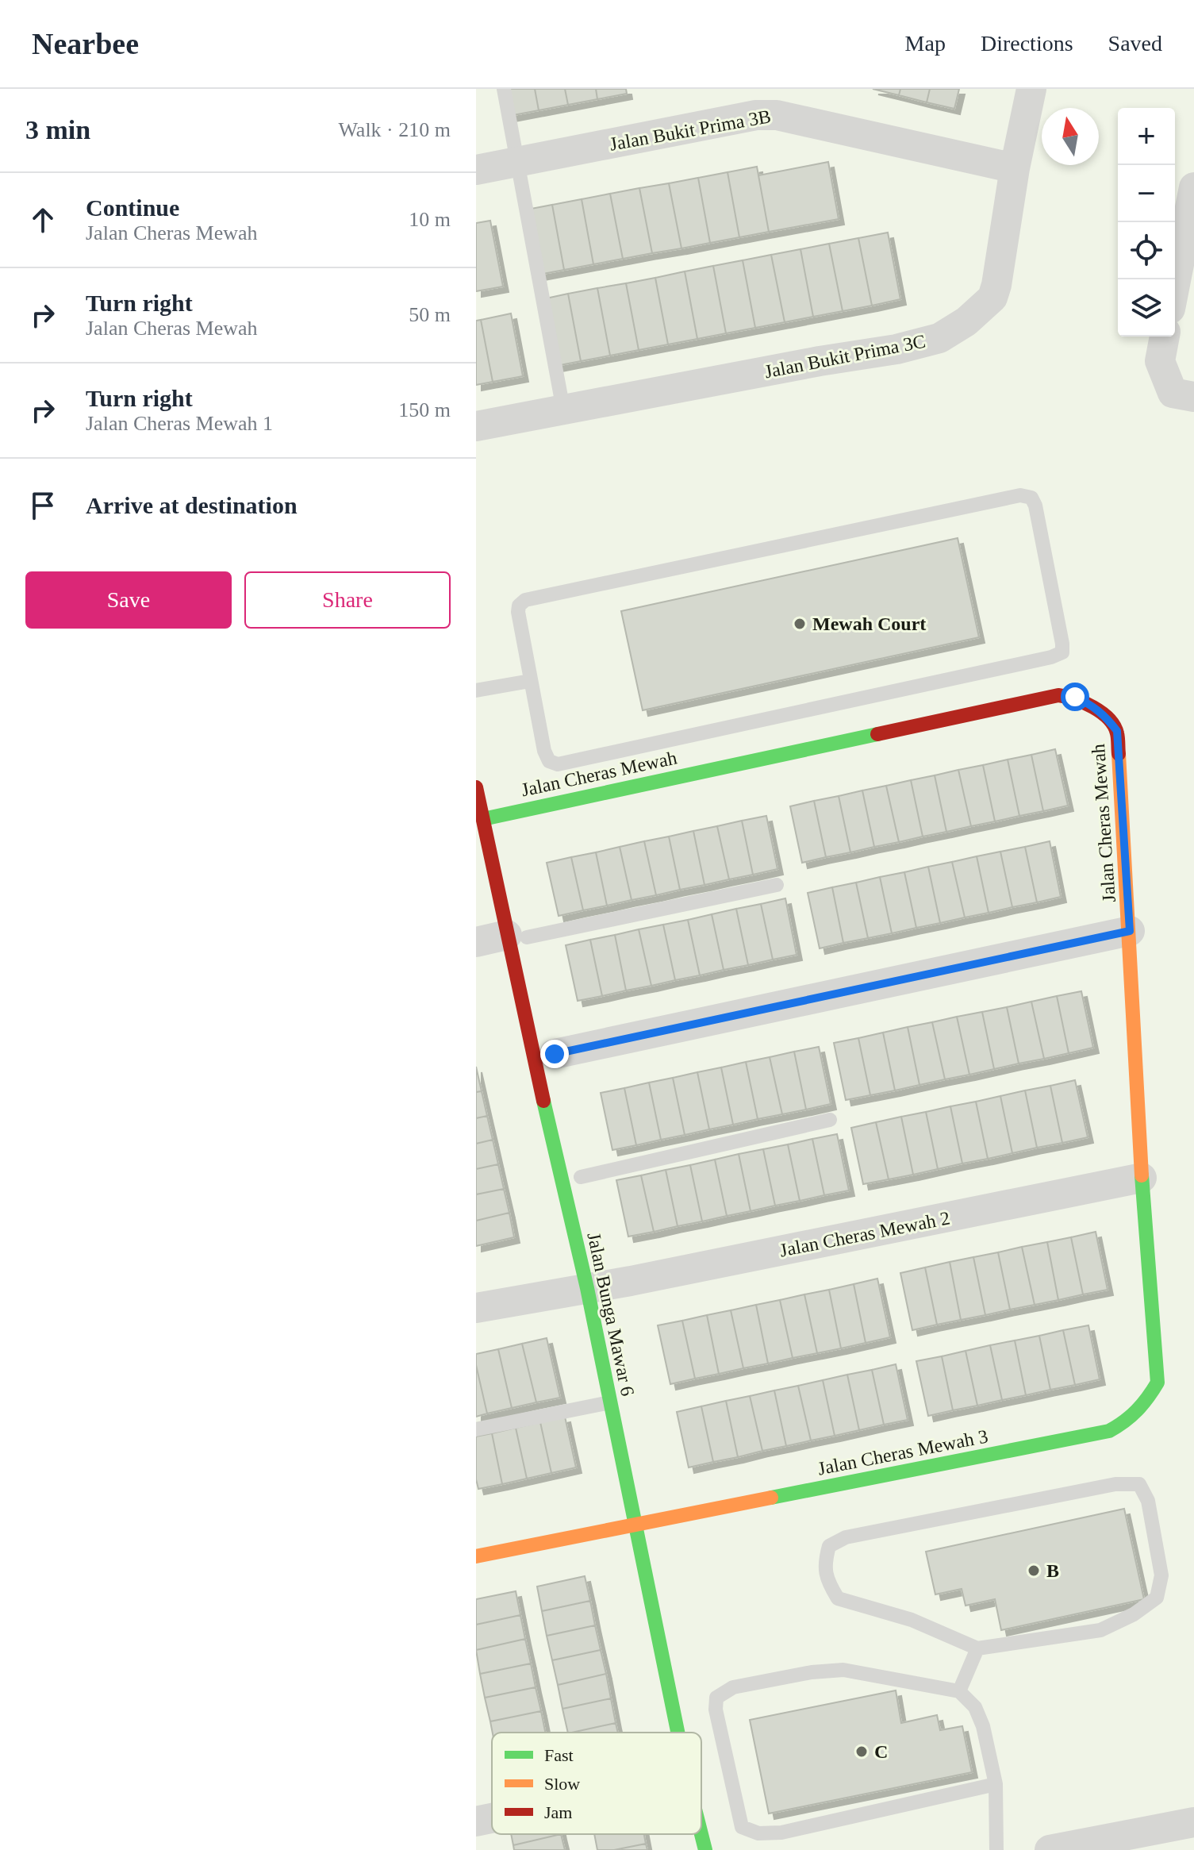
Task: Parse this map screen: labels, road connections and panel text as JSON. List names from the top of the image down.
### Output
{
  "streets": {
    "street": [
      "Jalan Bukit Prima 3B",
      "Jalan Bukit Prima 3C",
      "Jalan Cheras Mewah",
      "Jalan Cheras Mewah 2",
      "Jalan Bunga Mawar 6",
      "Jalan Cheras Mewah 3"
    ]
  },
  "crossings": [
    ["Jalan Bukit Prima 3B", "Jalan Bukit Prima 3C"],
    ["Jalan Cheras Mewah", "Jalan Cheras Mewah 2"],
    ["Jalan Cheras Mewah", "Jalan Bunga Mawar 6"],
    ["Jalan Cheras Mewah", "Jalan Cheras Mewah 3"],
    ["Jalan Cheras Mewah 2", "Jalan Bunga Mawar 6"],
    ["Jalan Bunga Mawar 6", "Jalan Cheras Mewah 3"]
  ],
  "places": ["Mewah Court", "B", "C"],
  "legend": ["Fast", "Slow", "Jam"],
  "north": "top",
  "page": {
    "header": "Nearbee",
    "nav": ["Map", "Directions", "Saved"],
    "heading": ["3 min", "Walk · 210 m"],
    "map_buttons": ["+", "−"],
    "list": [
      ["Continue", "Jalan Cheras Mewah", "10 m"],
      ["Turn right", "Jalan Cheras Mewah", "50 m"],
      ["Turn right", "Jalan Cheras Mewah 1", "150 m"],
      "Arrive at destination"
    ],
    "buttons": ["Save", "Share"]
  }
}
